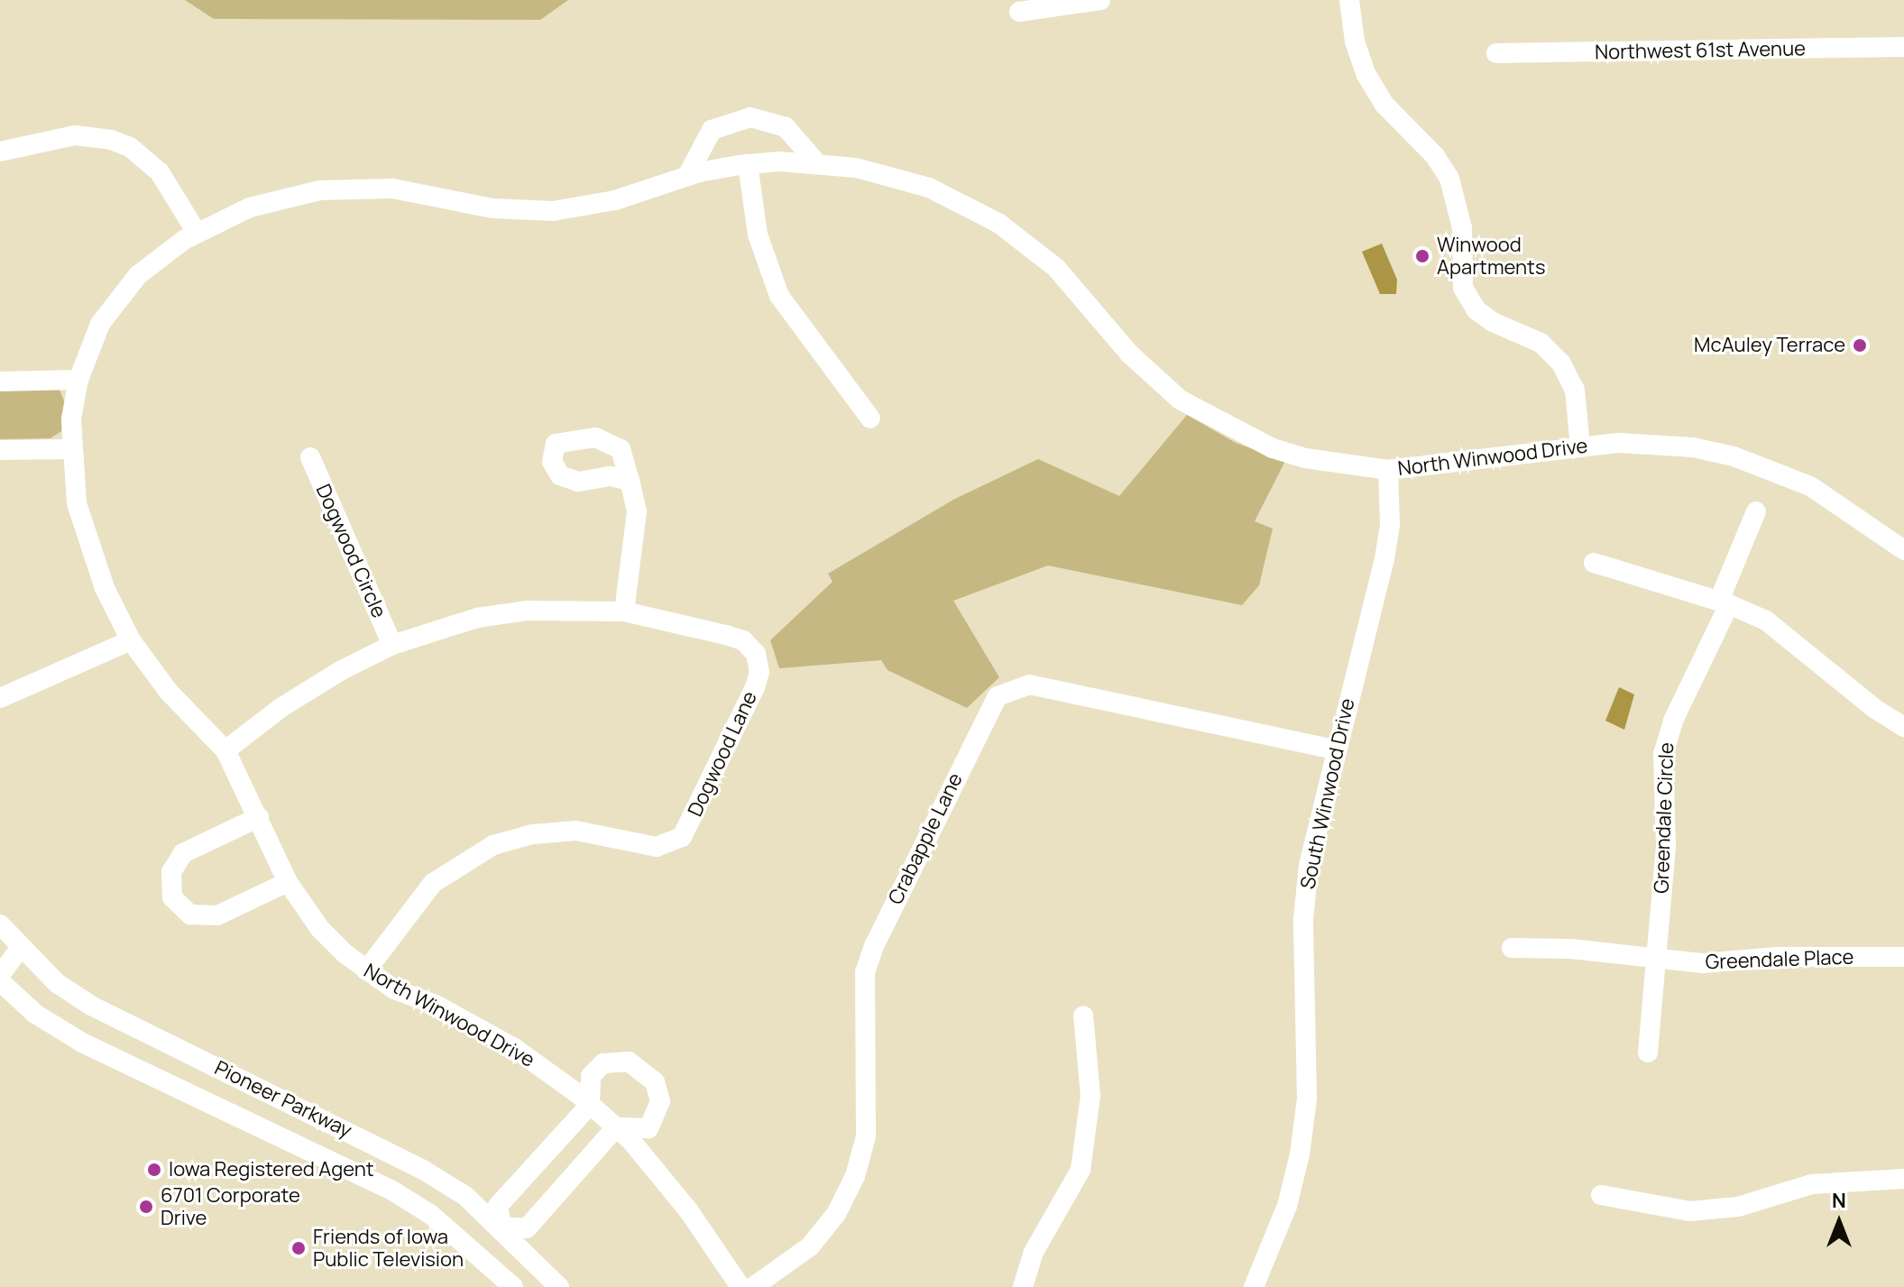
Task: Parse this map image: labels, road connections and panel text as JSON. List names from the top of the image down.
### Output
{
  "streets": {
    "street": [
      "Northwest 61st Avenue",
      "North Winwood Drive",
      "Dogwood Circle",
      "Dogwood Lane",
      "South Winwood Drive",
      "Greendale Circle",
      "Crabapple Lane",
      "Greendale Place",
      "Pioneer Parkway"
    ]
  },
  "crossings": [
    ["North Winwood Drive", "Dogwood Lane"],
    ["North Winwood Drive", "South Winwood Drive"],
    ["Dogwood Circle", "Dogwood Lane"],
    ["South Winwood Drive", "Crabapple Lane"],
    ["Greendale Circle", "Greendale Place"]
  ],
  "places": [
    "Winwood Apartments",
    "McAuley Terrace",
    "Iowa Registered Agent",
    "6701 Corporate Drive",
    "Friends of Iowa Public Television"
  ],
  "north": "top"
}
